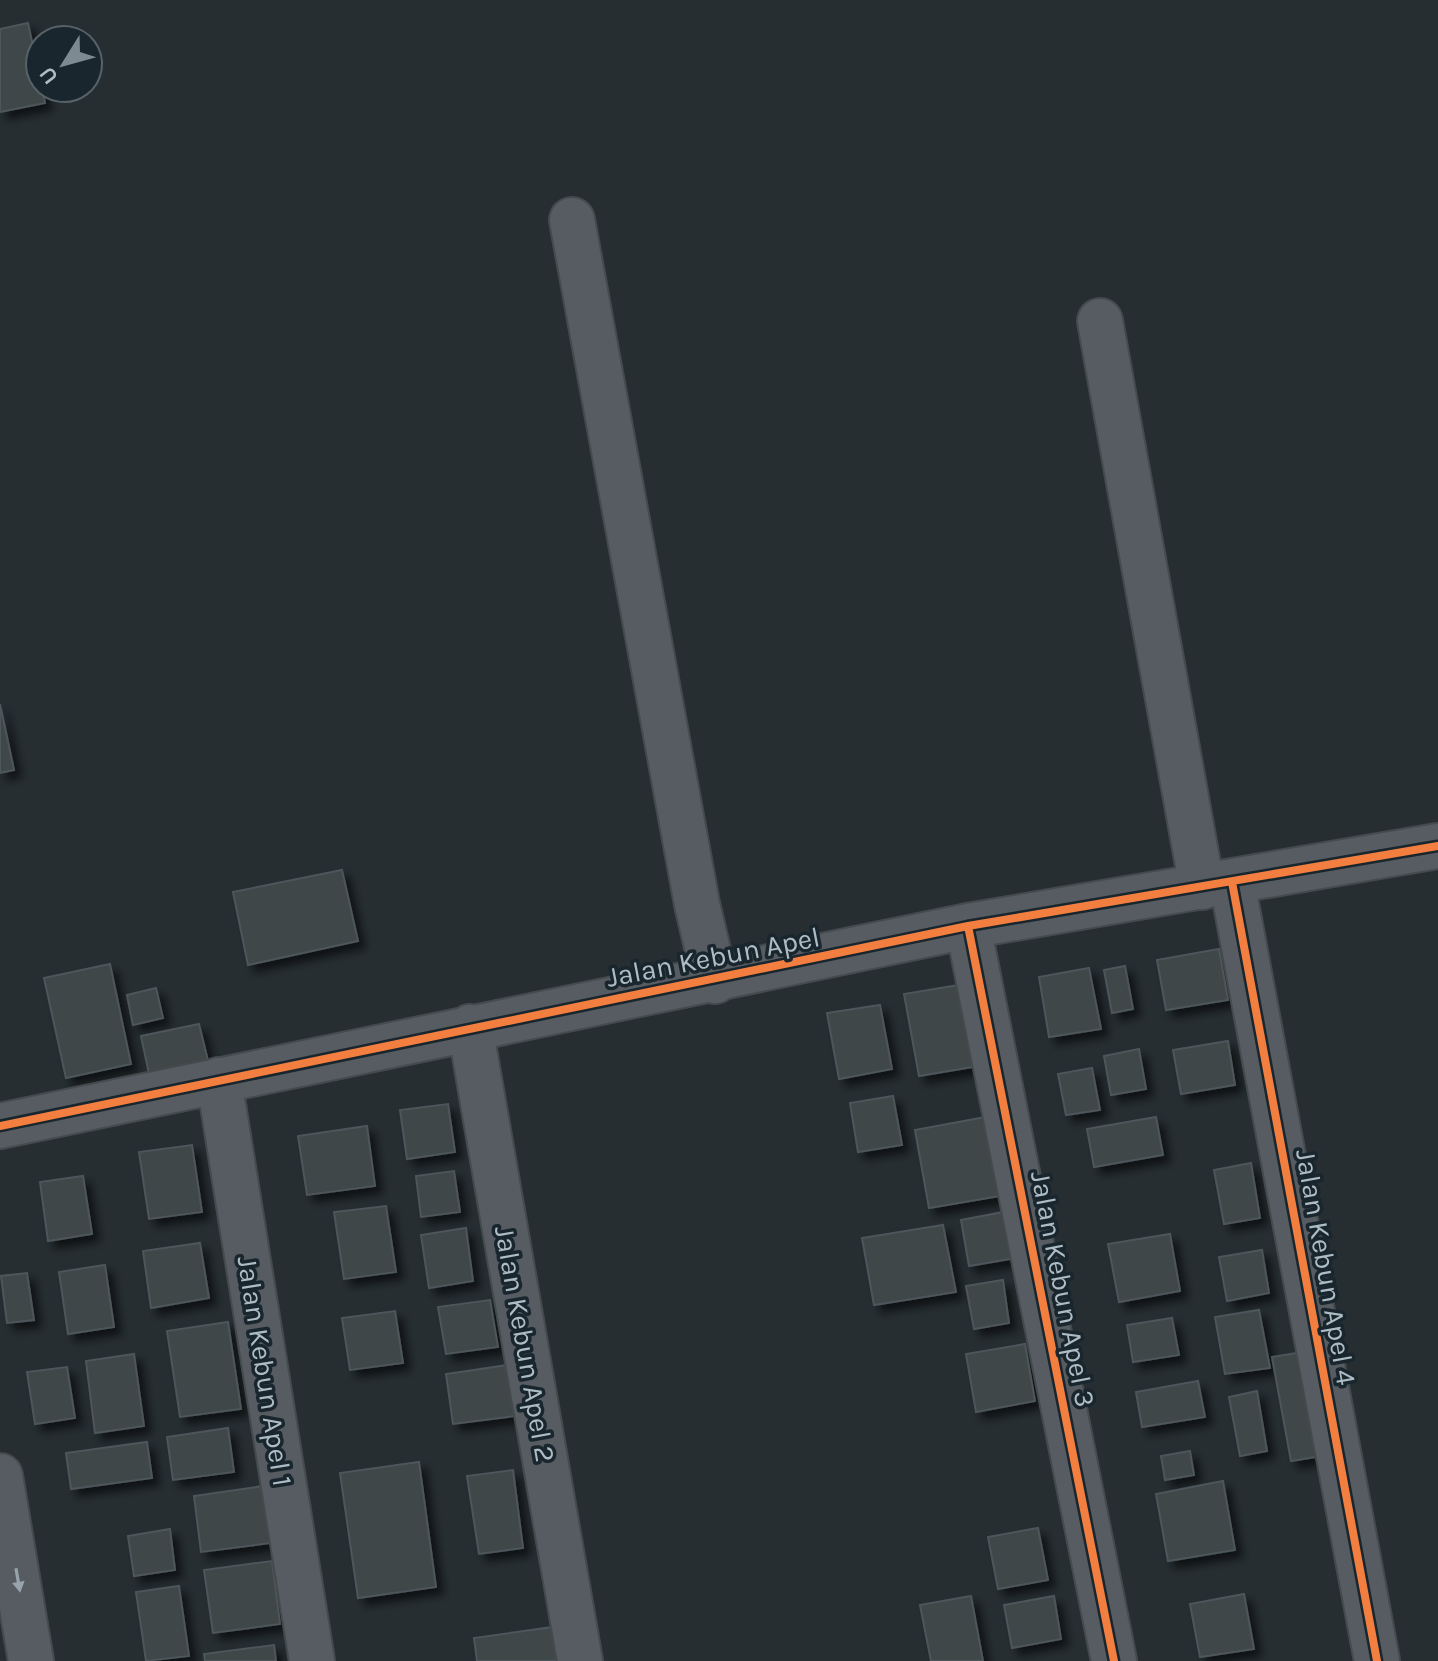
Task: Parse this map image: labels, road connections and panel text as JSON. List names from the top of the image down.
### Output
{
  "streets": {
    "street": [
      "Jalan Kebun Apel",
      "Jalan Kebun Apel 4",
      "Jalan Kebun Apel 3",
      "Jalan Kebun Apel 2",
      "Jalan Kebun Apel 1"
    ]
  },
  "crossings": [
    ["Jalan Kebun Apel", "Jalan Kebun Apel 4"],
    ["Jalan Kebun Apel", "Jalan Kebun Apel 3"],
    ["Jalan Kebun Apel", "Jalan Kebun Apel 2"],
    ["Jalan Kebun Apel", "Jalan Kebun Apel 1"]
  ],
  "north": "bottom left"
}
